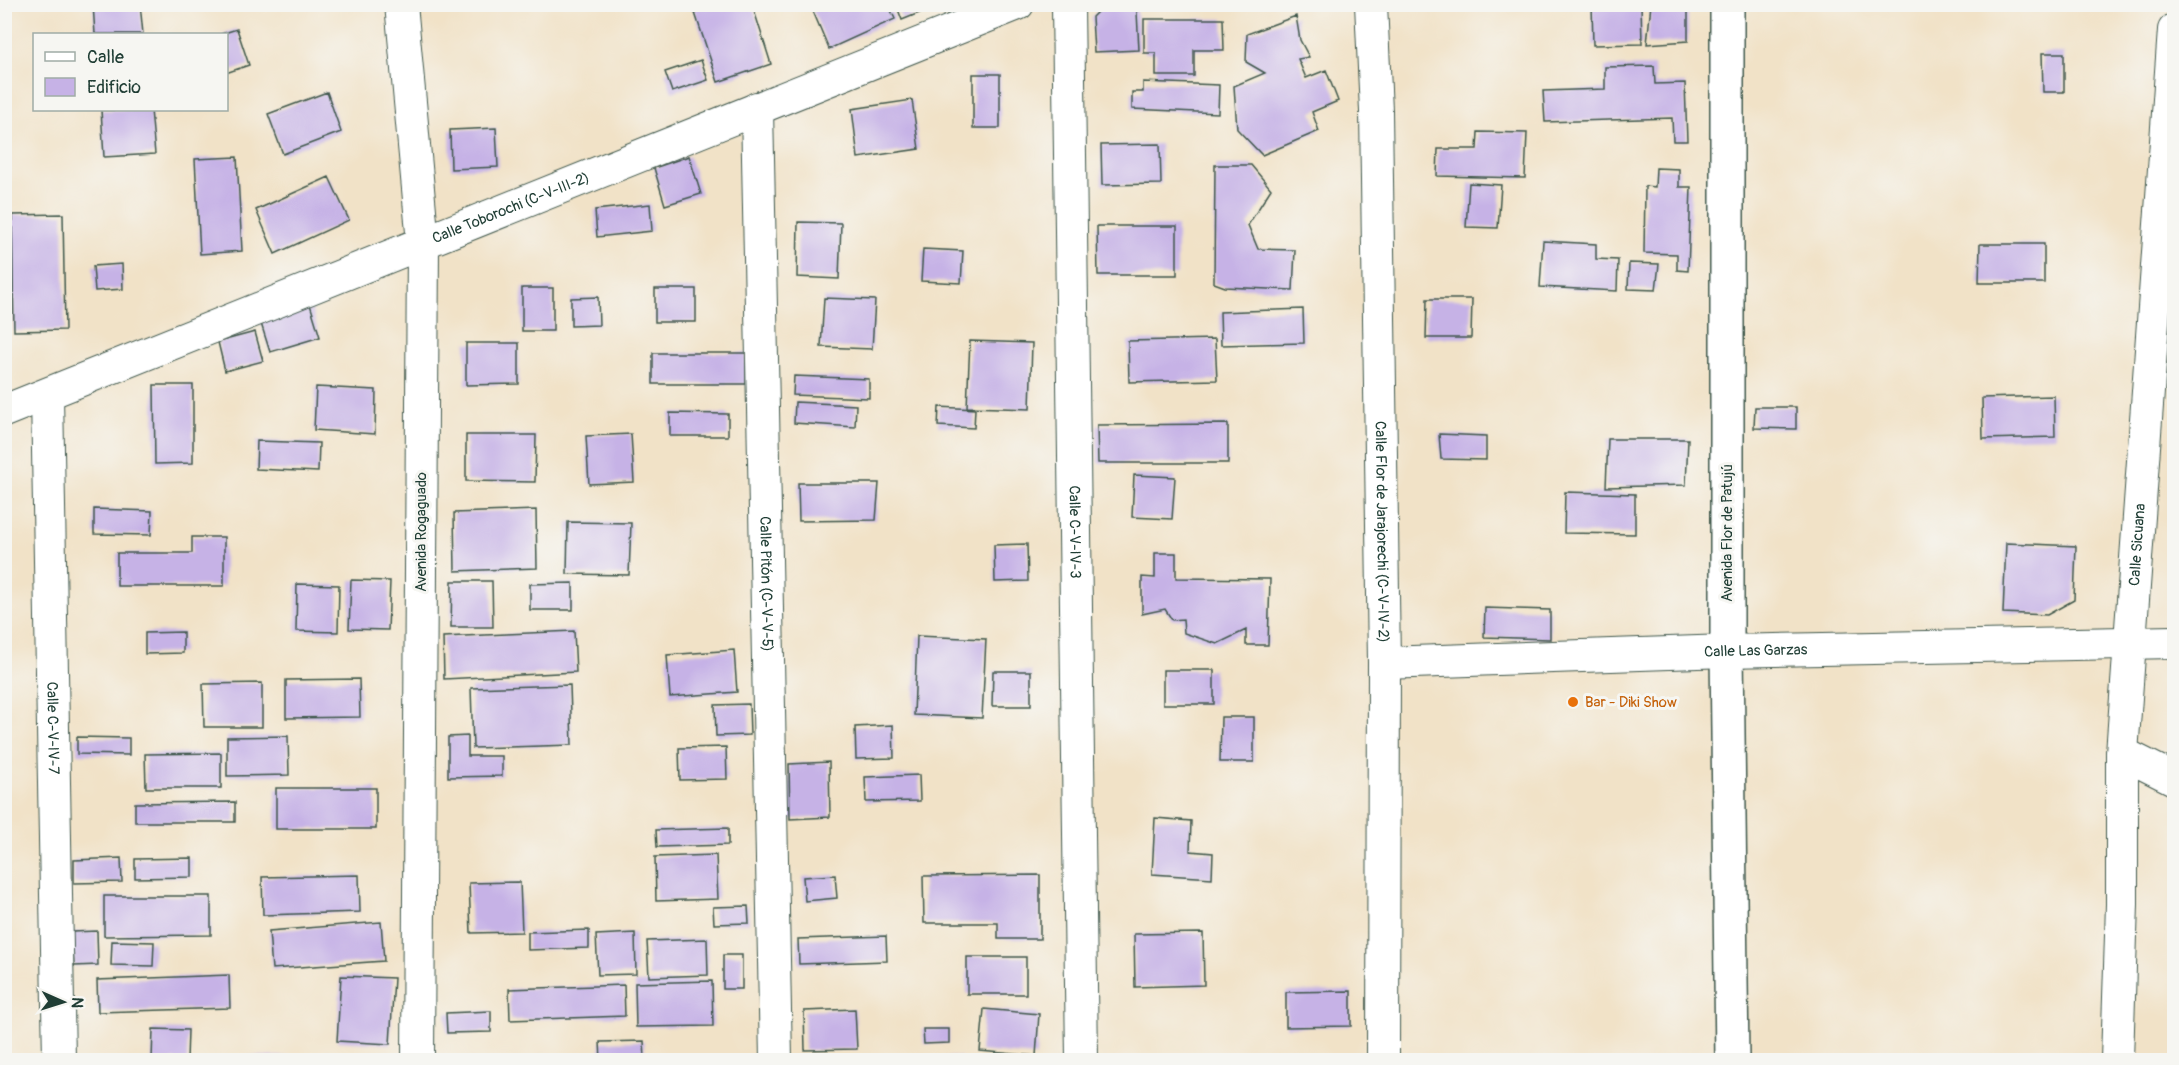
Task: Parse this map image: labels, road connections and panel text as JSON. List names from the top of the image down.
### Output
{
  "streets": {
    "main road": ["Avenida Flor de Patujú"],
    "street": [
      "Calle Toborochi (C-V-III-2)",
      "Avenida Rogaguado",
      "Calle C-V-IV-3",
      "Calle Flor de Jarajorechi (C-V-IV-2)",
      "Calle Sicuana",
      "Calle Pitón (C-V-V-5)",
      "Calle Las Garzas",
      "Calle C-V-IV-7"
    ]
  },
  "crossings": [
    ["Calle Toborochi (C-V-III-2)", "Avenida Rogaguado"],
    ["Calle Toborochi (C-V-III-2)", "Calle Pitón (C-V-V-5)"],
    ["Calle Toborochi (C-V-III-2)", "Calle C-V-IV-7"],
    ["Calle Flor de Jarajorechi (C-V-IV-2)", "Calle Las Garzas"],
    ["Avenida Flor de Patujú", "Calle Las Garzas"],
    ["Calle Sicuana", "Calle Las Garzas"]
  ],
  "places": ["Bar - Diki Show"],
  "legend": ["Calle", "Edificio"],
  "north": "right"
}
